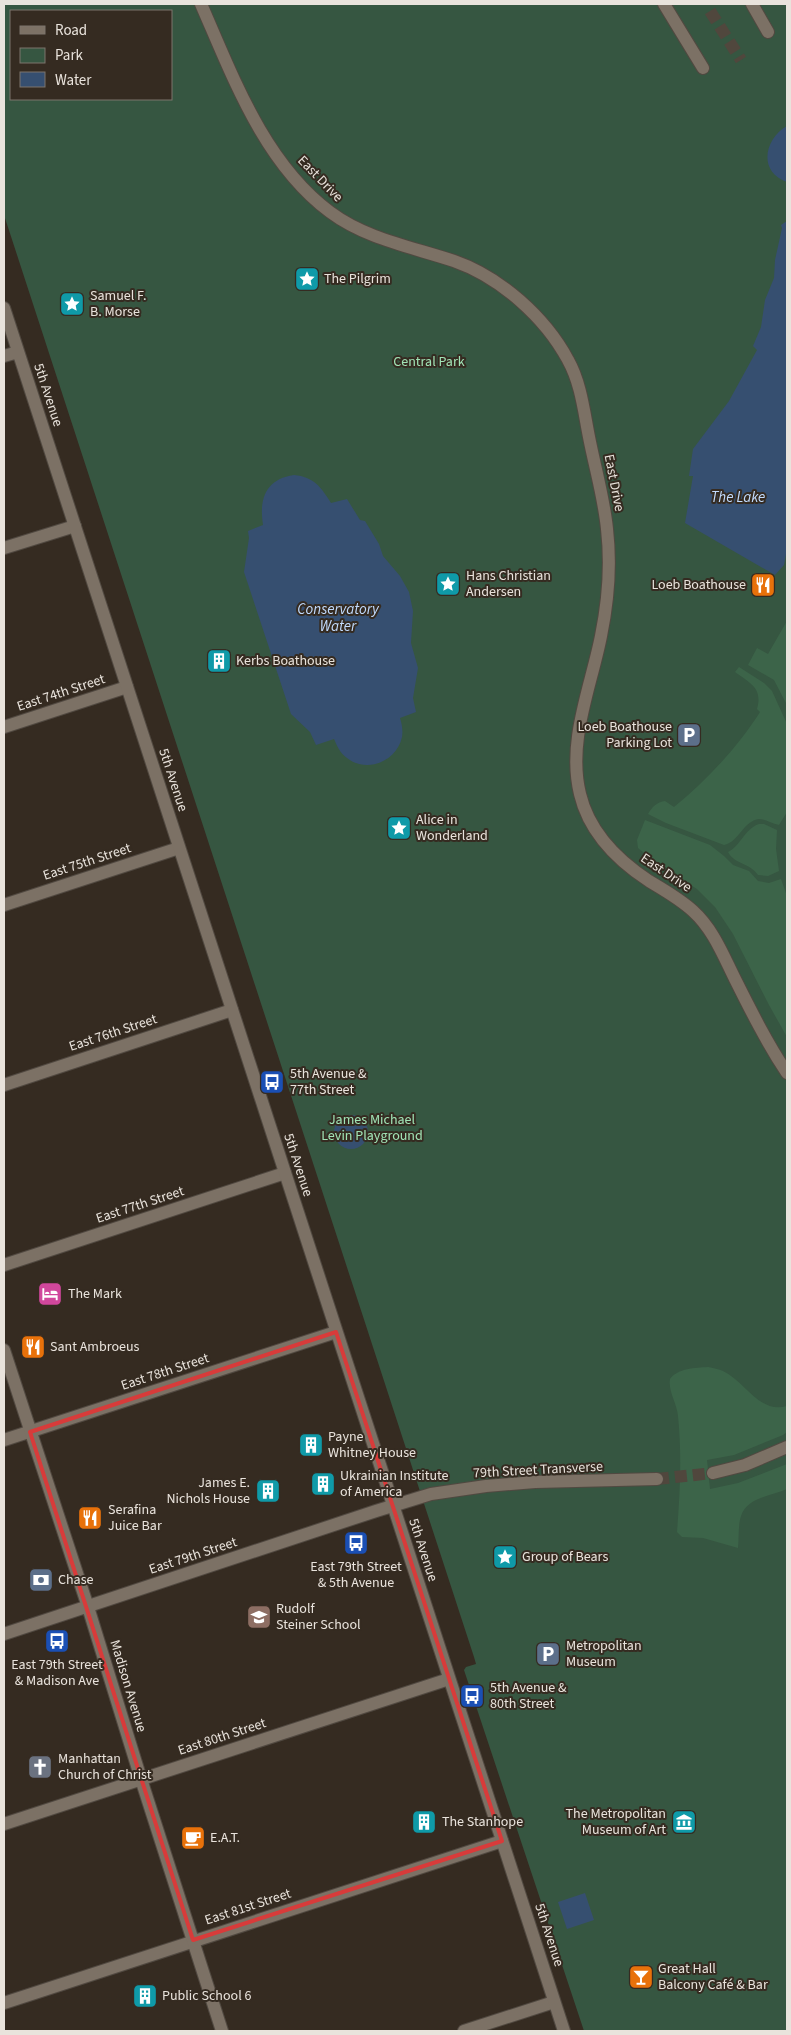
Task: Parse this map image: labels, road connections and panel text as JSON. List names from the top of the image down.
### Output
{
  "streets": {
    "street": [
      "East Drive",
      "5th Avenue",
      "East 74th Street",
      "East 75th Street",
      "East 76th Street",
      "East 77th Street",
      "East 78th Street",
      "79th Street Transverse",
      "East 79th Street",
      "Madison Avenue",
      "East 80th Street",
      "East 81st Street"
    ]
  },
  "crossings": [
    ["5th Avenue", "East 74th Street"],
    ["5th Avenue", "East 75th Street"],
    ["5th Avenue", "East 76th Street"],
    ["5th Avenue", "East 77th Street"],
    ["5th Avenue", "East 78th Street"],
    ["5th Avenue", "79th Street Transverse"],
    ["5th Avenue", "East 79th Street"],
    ["5th Avenue", "East 80th Street"],
    ["5th Avenue", "East 81st Street"],
    ["East 78th Street", "Madison Avenue"],
    ["79th Street Transverse", "East 79th Street"],
    ["East 79th Street", "Madison Avenue"],
    ["Madison Avenue", "East 80th Street"],
    ["Madison Avenue", "East 81st Street"]
  ],
  "water": ["The Lake", "Conservatory Water"],
  "parks": ["Central Park", "James Michael Levin Playground"],
  "places": {
    "place": [
      "The Pilgrim",
      "Samuel F. B. Morse",
      "Hans Christian Andersen",
      "Alice in Wonderland",
      "Group of Bears"
    ],
    "restaurant": ["Loeb Boathouse", "Sant Ambroeus", "Serafina Juice Bar"],
    "building": [
      "Kerbs Boathouse",
      "Payne Whitney House",
      "Ukrainian Institute of America",
      "James E. Nichols House",
      "The Stanhope",
      "Public School 6"
    ],
    "parking": ["Loeb Boathouse Parking Lot", "Metropolitan Museum"],
    "bus stop": [
      "5th Avenue & 77th Street",
      "East 79th Street & 5th Avenue",
      "East 79th Street & Madison Ave",
      "5th Avenue & 80th Street"
    ],
    "hotel": ["The Mark"],
    "bank": ["Chase"],
    "school or university": ["Rudolf Steiner School"],
    "church": ["Manhattan Church of Christ"],
    "museum": ["The Metropolitan Museum of Art"],
    "cafe": ["E.A.T."],
    "bar": ["Great Hall Balcony Café & Bar"]
  },
  "legend": ["Road", "Park", "Water"]
}
